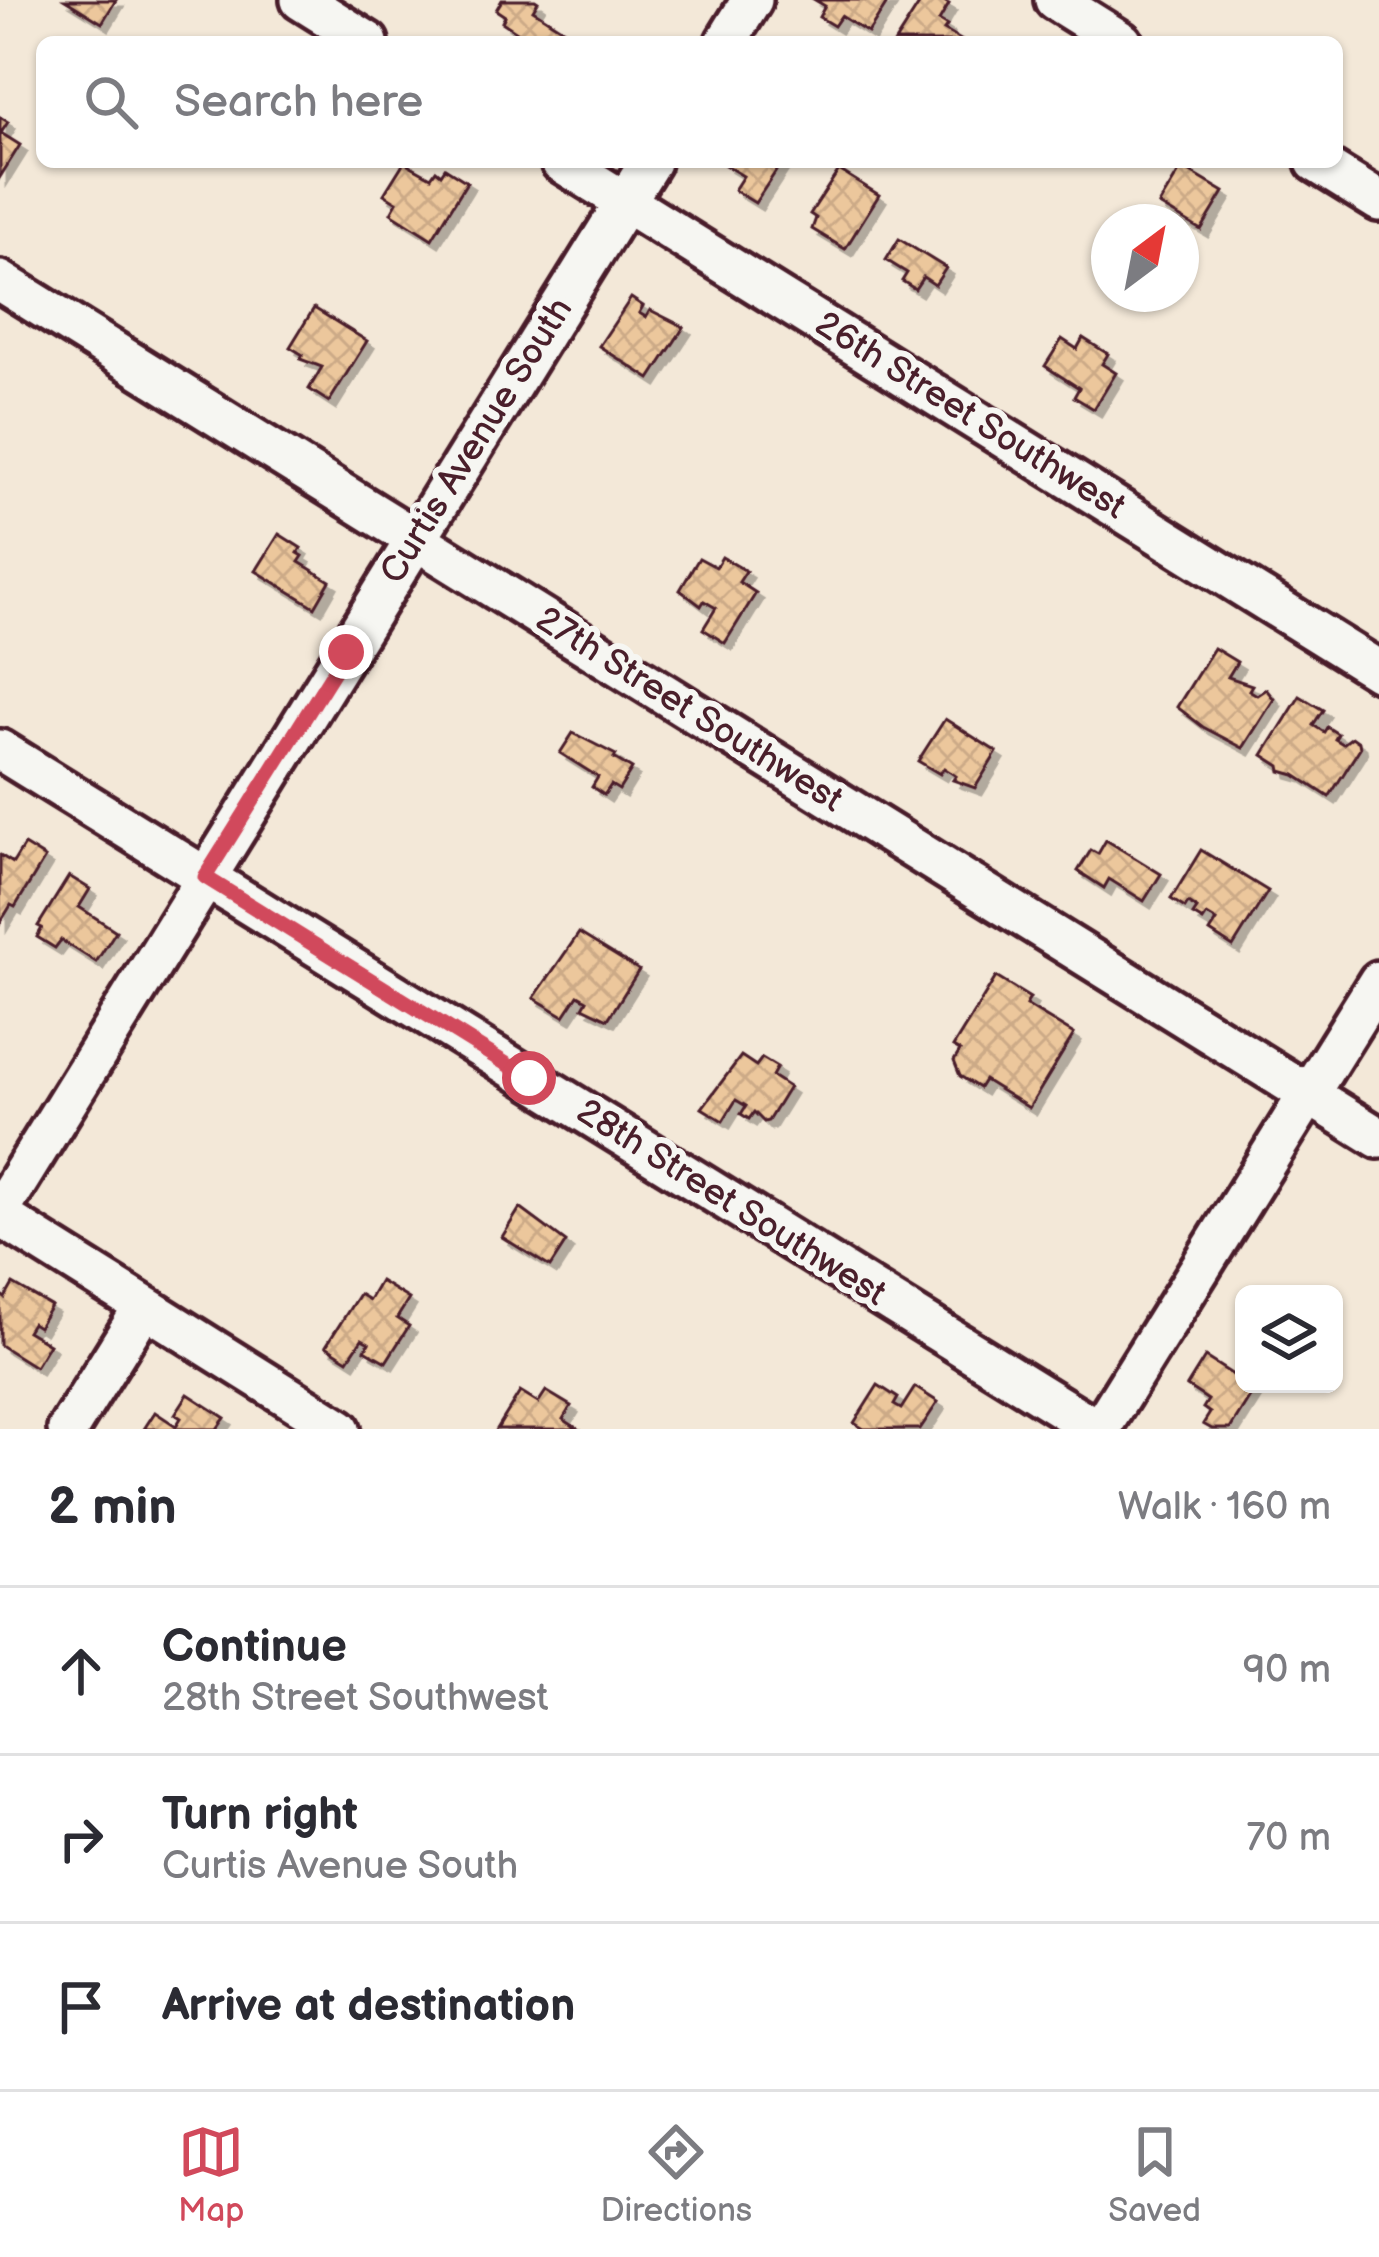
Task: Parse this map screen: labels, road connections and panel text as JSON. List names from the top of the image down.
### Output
{
  "streets": {
    "street": [
      "26th Street Southwest",
      "Curtis Avenue South",
      "27th Street Southwest",
      "28th Street Southwest"
    ]
  },
  "crossings": [
    ["26th Street Southwest", "Curtis Avenue South"],
    ["Curtis Avenue South", "27th Street Southwest"],
    ["Curtis Avenue South", "28th Street Southwest"]
  ],
  "north": "top right",
  "page": {
    "search": "Search here",
    "heading": ["2 min", "Walk · 160 m"],
    "list": [
      ["Continue", "28th Street Southwest", "90 m"],
      ["Turn right", "Curtis Avenue South", "70 m"],
      "Arrive at destination"
    ],
    "nav": ["Map", "Directions", "Saved"]
  }
}
